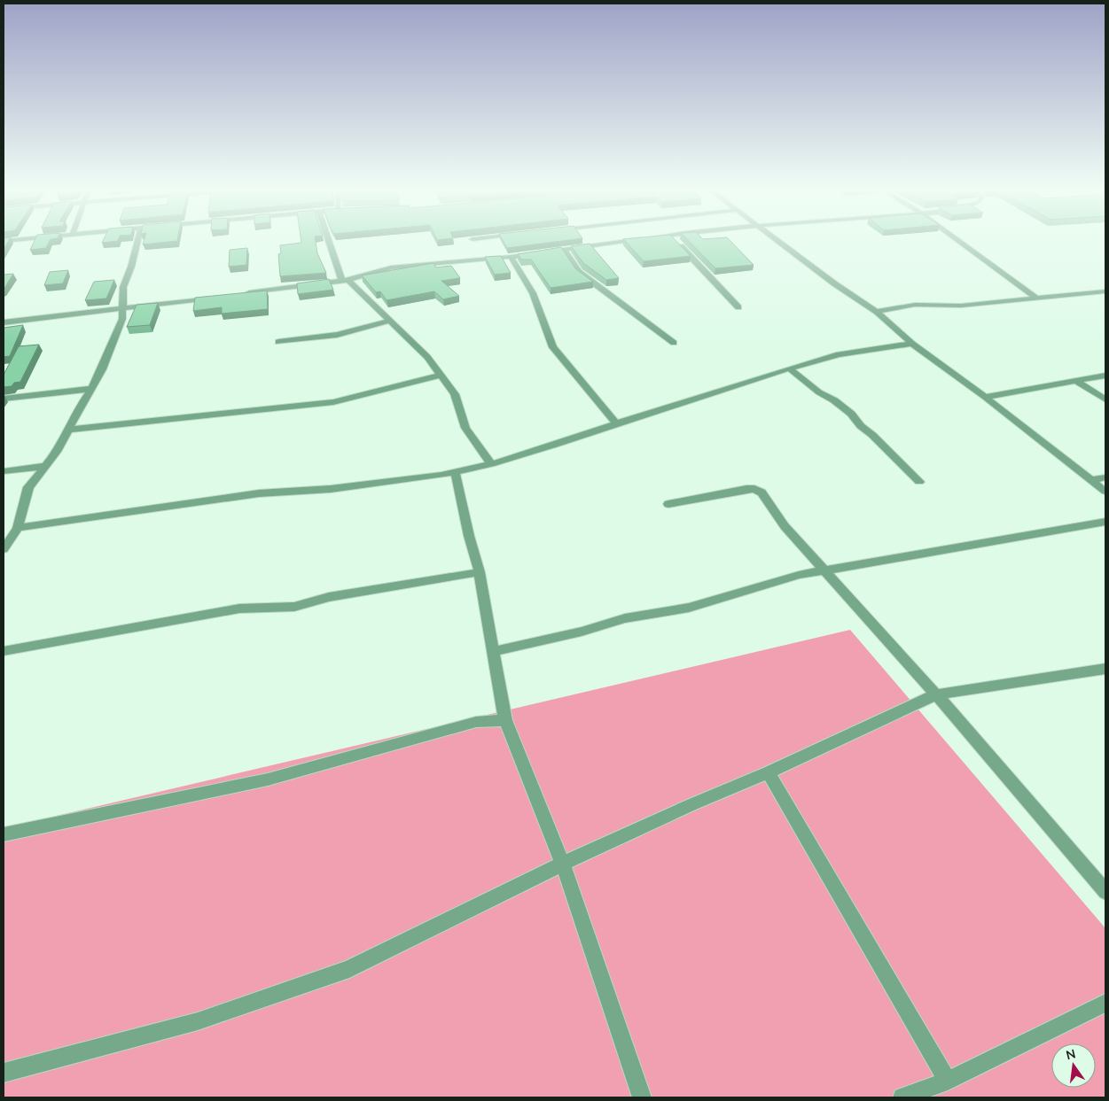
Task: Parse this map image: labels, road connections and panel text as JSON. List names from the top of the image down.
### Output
{
  "north": "top"
}
